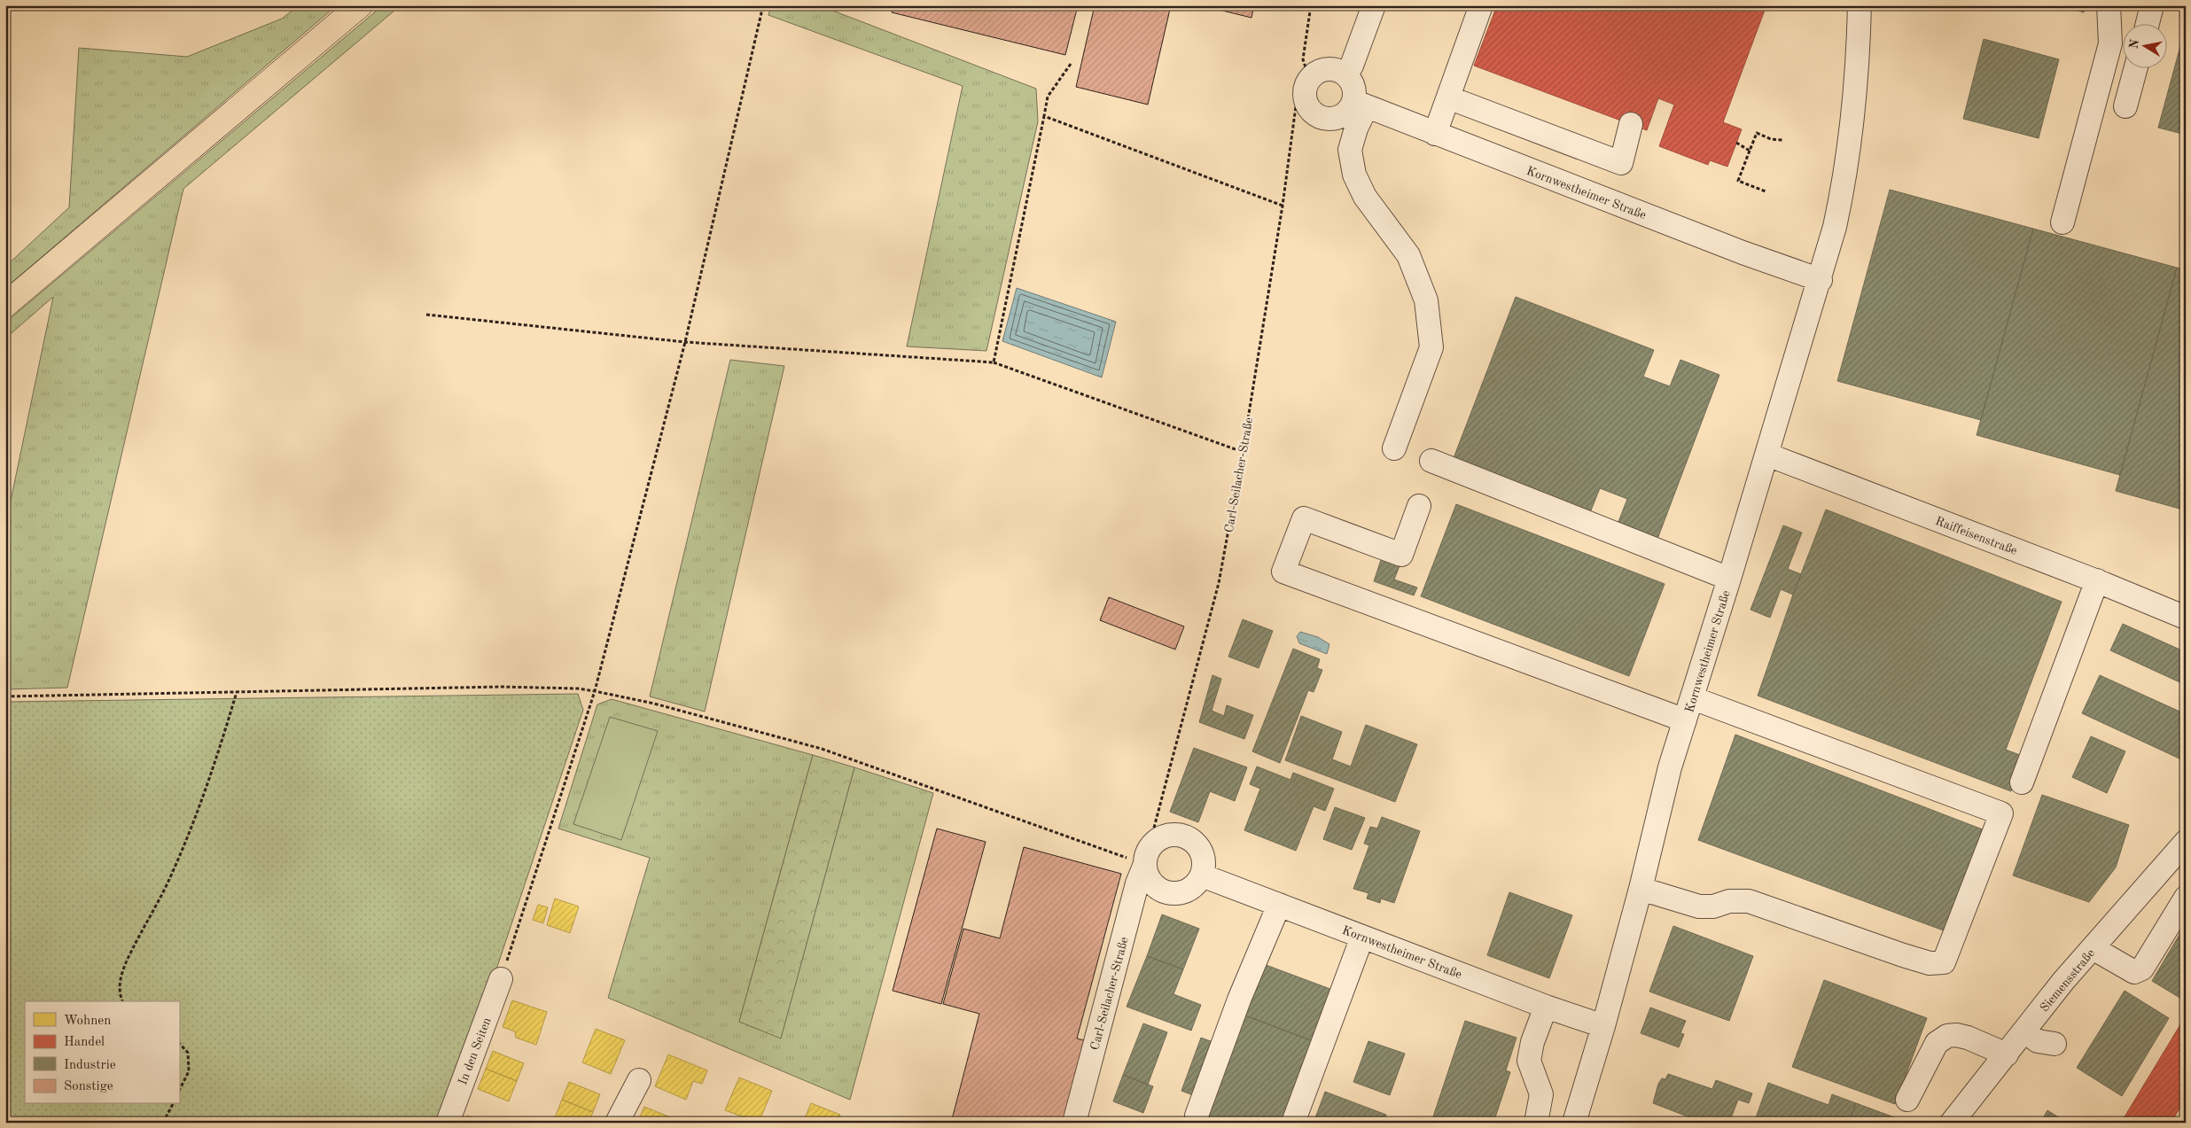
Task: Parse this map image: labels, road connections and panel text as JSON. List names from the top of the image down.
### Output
{
  "streets": {
    "street": [
      "Kornwestheimer Straße",
      "Carl-Seilacher-Straße",
      "Raiffeisenstraße",
      "Siemensstraße",
      "In den Seiten"
    ]
  },
  "crossings": [
    ["Kornwestheimer Straße", "Carl-Seilacher-Straße"],
    ["Kornwestheimer Straße", "Raiffeisenstraße"]
  ],
  "legend": [
    "Wohnen",
    "Handel",
    "Industrie",
    "Sonstige"
  ],
  "north": "left"
}
